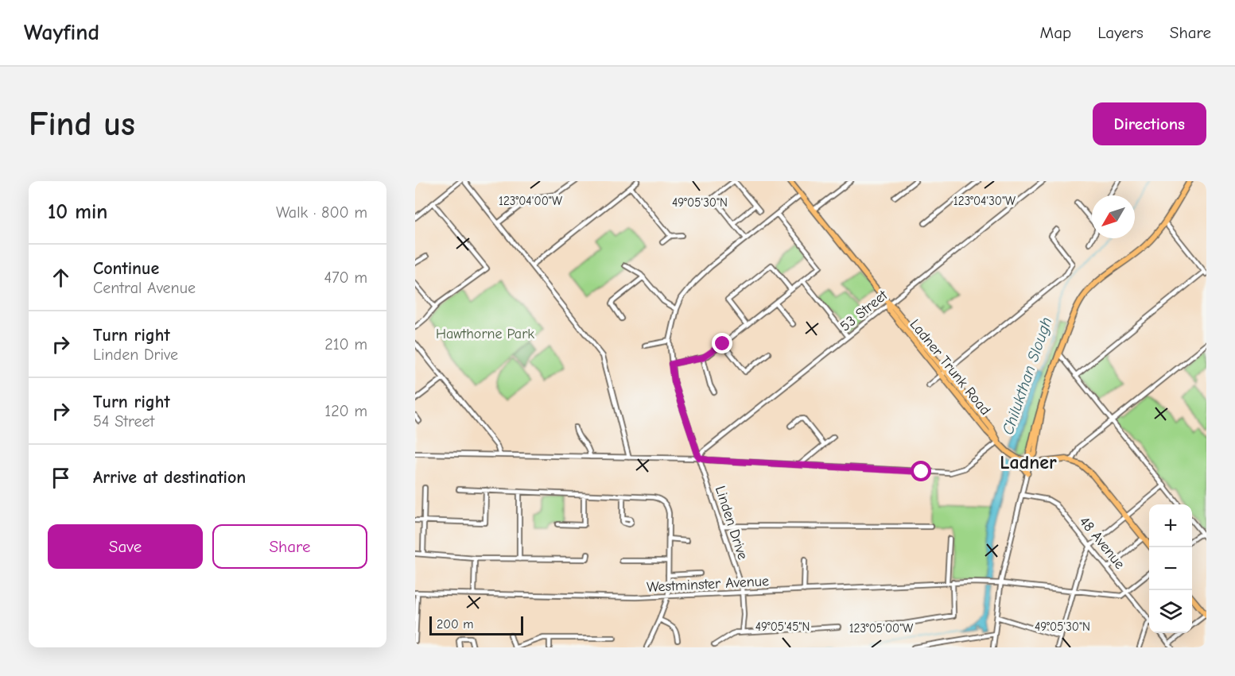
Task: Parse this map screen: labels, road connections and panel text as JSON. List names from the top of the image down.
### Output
{
  "streets": {
    "main road": ["Ladner Trunk Road"],
    "street": [
      "53 Street",
      "Linden Drive",
      "48 Avenue",
      "Westminster Avenue"
    ]
  },
  "crossings": [
    ["53 Street", "Ladner Trunk Road"],
    ["53 Street", "Linden Drive"],
    ["Ladner Trunk Road", "Linden Drive"],
    ["Linden Drive", "Westminster Avenue"],
    ["48 Avenue", "Westminster Avenue"]
  ],
  "districts": ["Ladner"],
  "water": ["Chilukthan Slough"],
  "parks": ["Hawthorne Park"],
  "scale_bar": "200 m",
  "north": "bottom left",
  "page": {
    "header": "Wayfind",
    "nav": ["Map", "Layers", "Share"],
    "buttons": [
      "Directions",
      ["Save", "Share"]
    ],
    "title": "Find us",
    "heading": ["10 min", "Walk · 800 m"],
    "list": [
      ["Continue", "Central Avenue", "470 m"],
      ["Turn right", "Linden Drive", "210 m"],
      ["Turn right", "54 Street", "120 m"],
      "Arrive at destination"
    ],
    "map_buttons": ["+", "−"],
    "scale": "200 m"
  },
  "coordinates": [
    "123°04'00\"W",
    "123°04'30\"W",
    "49°05'30\"N",
    "49°05'45\"N",
    "123°05'00\"W"
  ]
}
